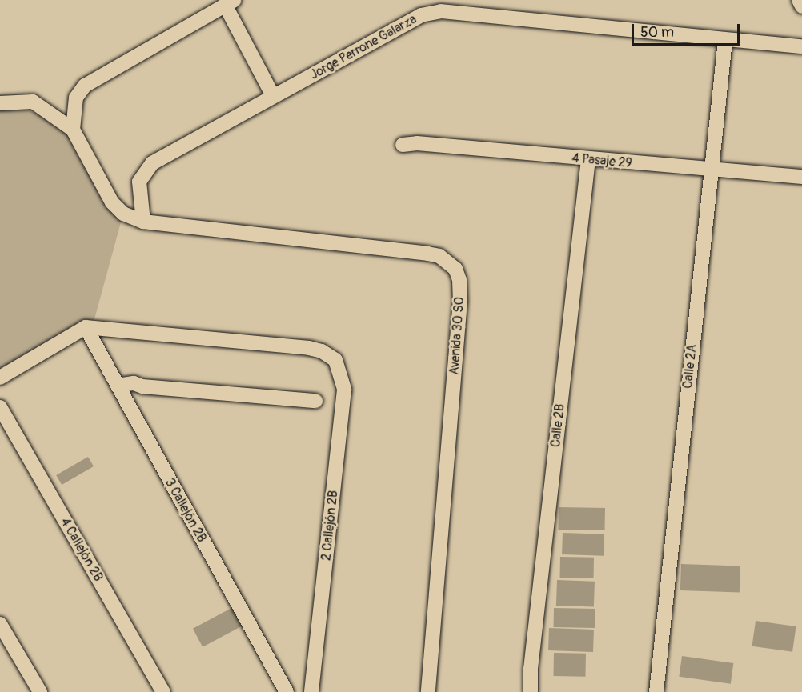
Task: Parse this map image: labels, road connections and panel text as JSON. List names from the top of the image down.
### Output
{
  "streets": {
    "street": [
      "Jorge Perrone Galarza",
      "4 Pasaje 29",
      "Avenida 30 SO",
      "Calle 2A",
      "Calle 2B",
      "3 Callejón 2B",
      "2 Callejón 2B",
      "4 Callejón 2B"
    ]
  },
  "crossings": [
    ["Jorge Perrone Galarza", "Avenida 30 SO"],
    ["Jorge Perrone Galarza", "Calle 2A"],
    ["4 Pasaje 29", "Calle 2A"],
    ["4 Pasaje 29", "Calle 2B"],
    ["3 Callejón 2B", "2 Callejón 2B"]
  ],
  "scale_bar": "50 m"
}
